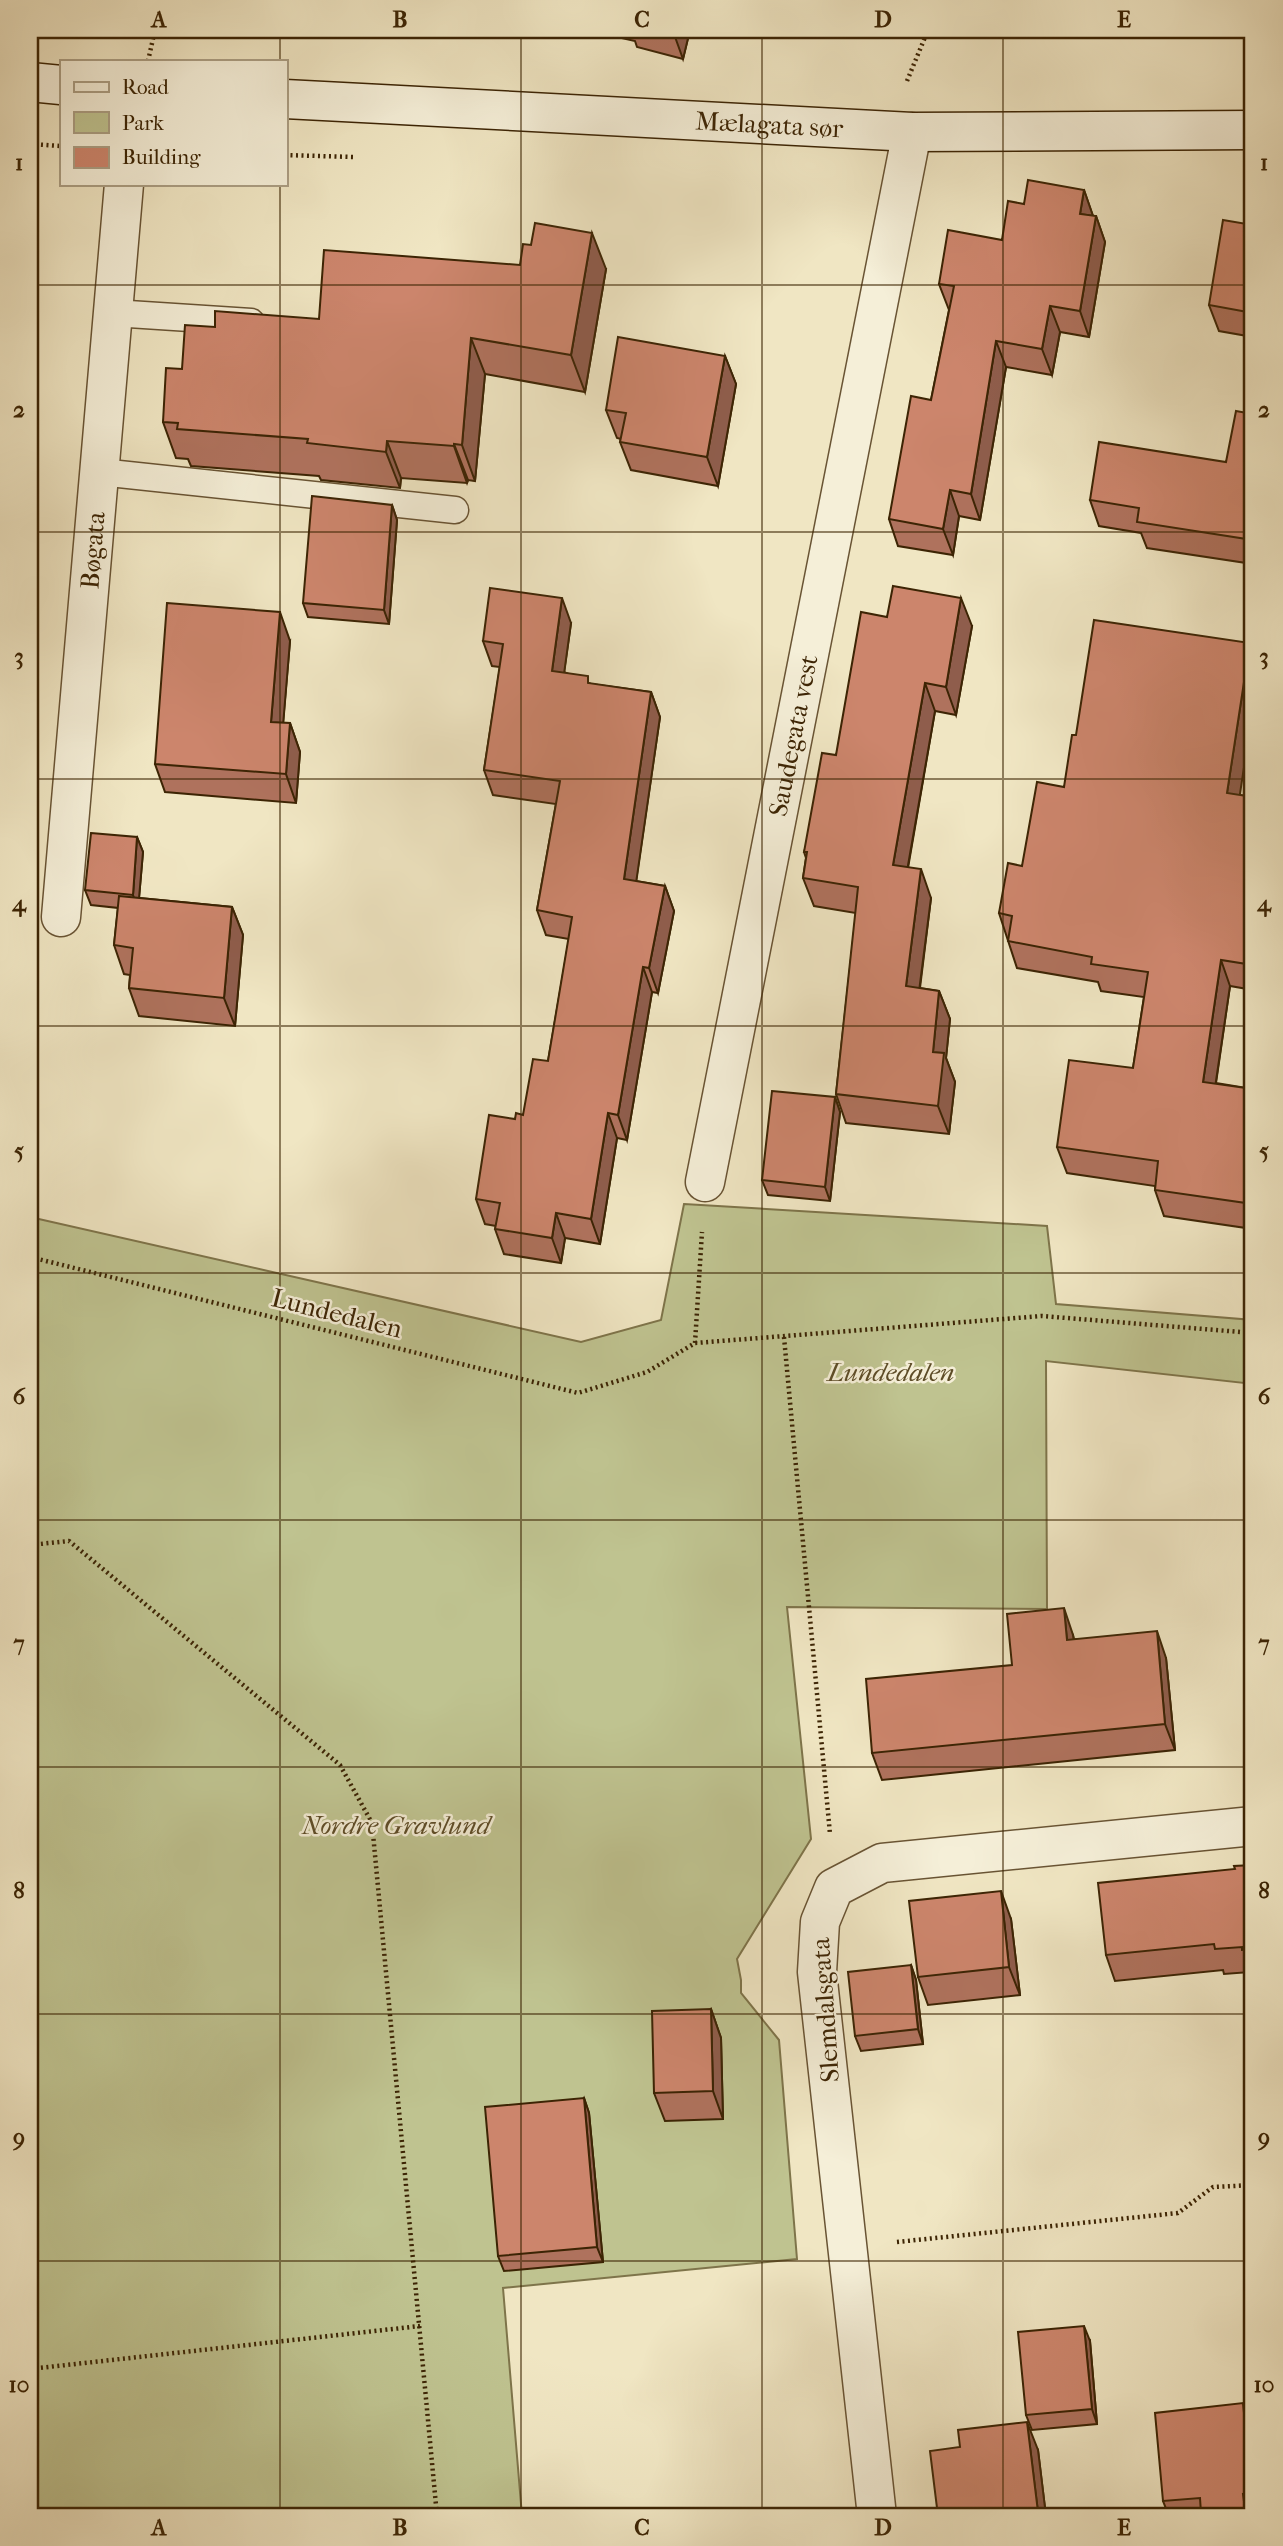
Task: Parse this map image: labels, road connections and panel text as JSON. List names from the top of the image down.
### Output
{
  "streets": {
    "street": [
      "Mælagata sør",
      "Bøgata",
      "Saudegata vest",
      "Slemdalsgata"
    ],
    "path": ["Lundedalen"]
  },
  "crossings": [
    ["Mælagata sør", "Saudegata vest"]
  ],
  "parks": ["Lundedalen", "Nordre Gravlund"],
  "legend": ["Road", "Park", "Building"],
  "grid": {
    "columns": [
      "A",
      "B",
      "C",
      "D",
      "E"
    ],
    "rows": [
      "1",
      "2",
      "3",
      "4",
      "5",
      "6",
      "7",
      "8",
      "9",
      "10"
    ]
  }
}
